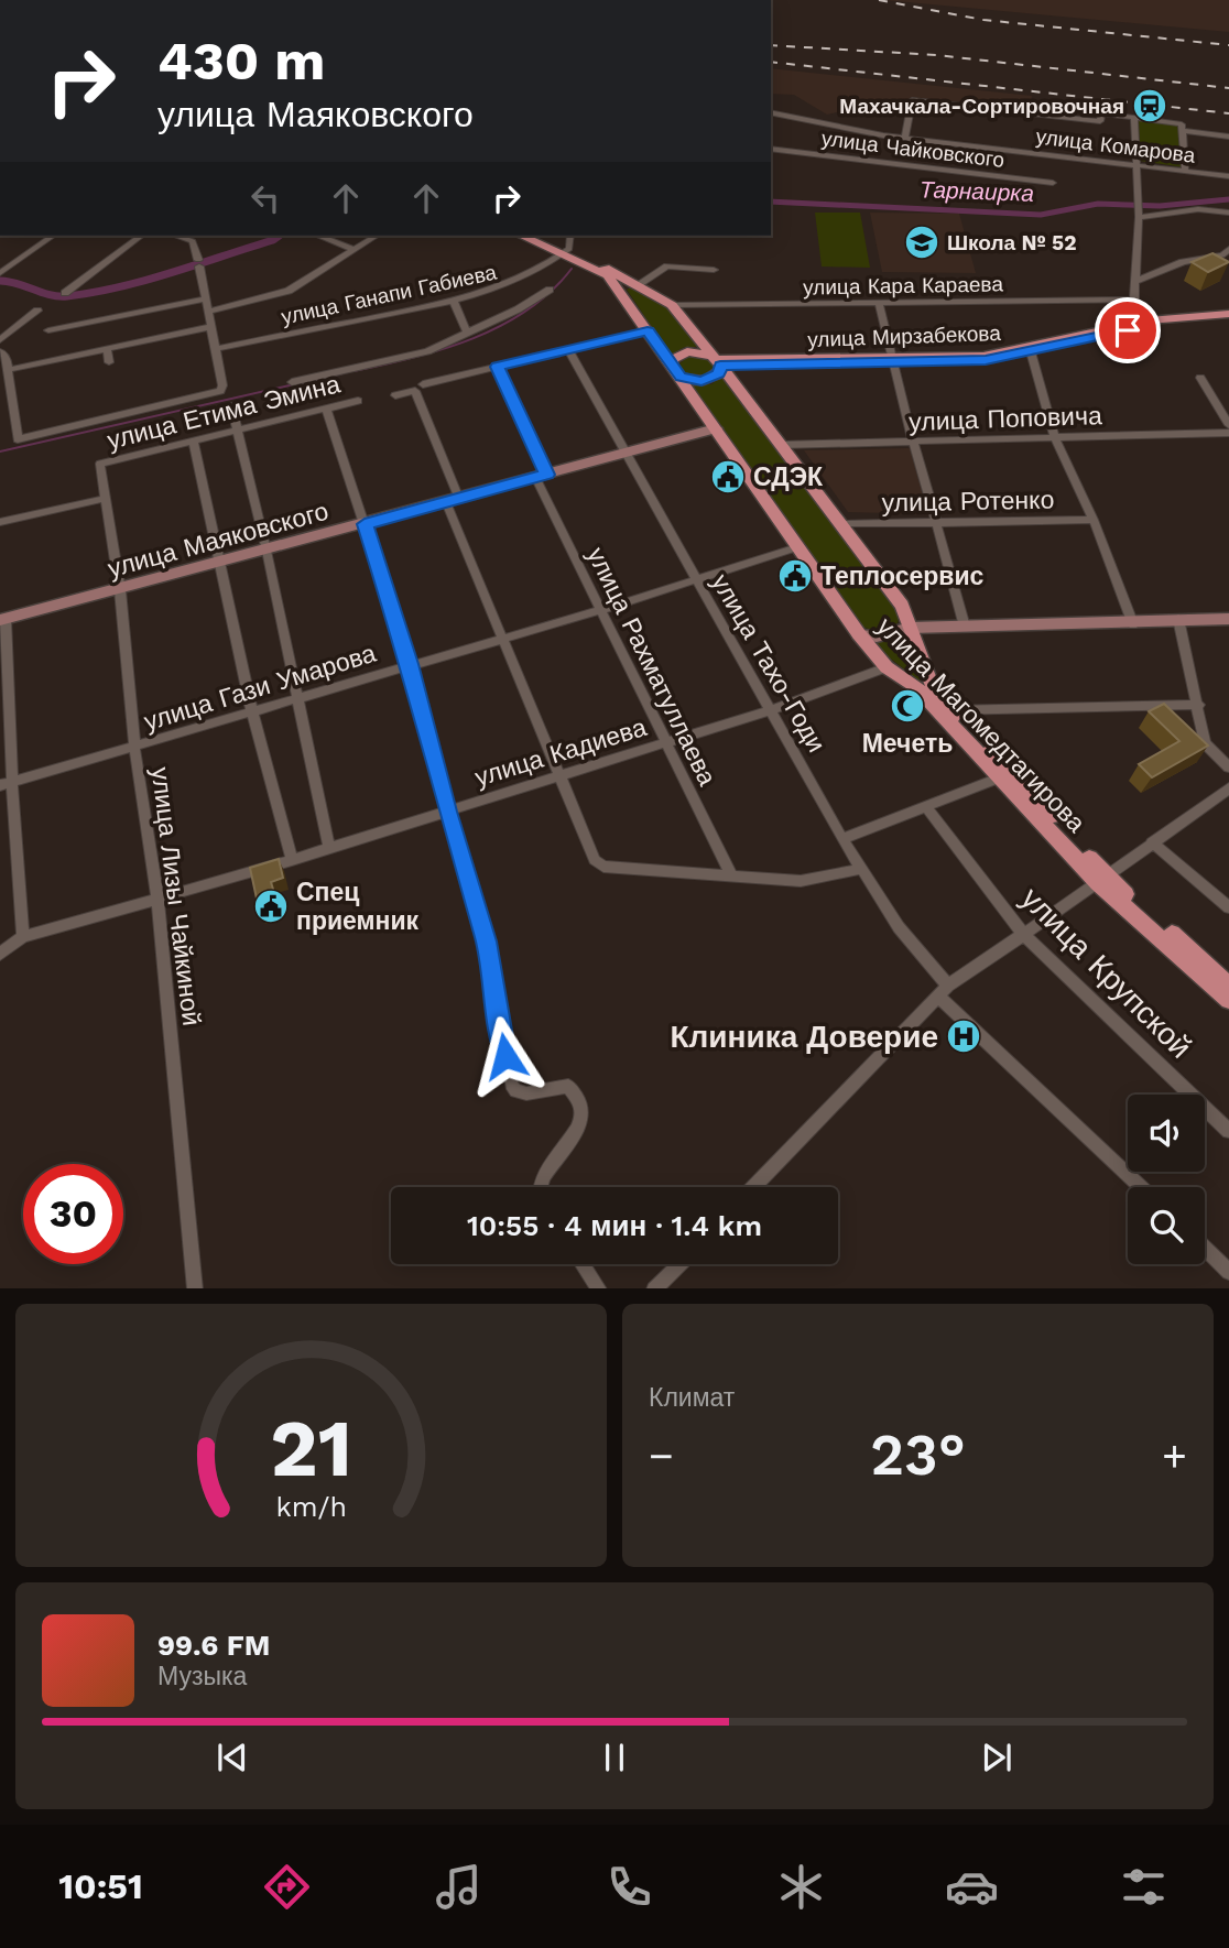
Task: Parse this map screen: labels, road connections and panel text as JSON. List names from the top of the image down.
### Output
{
  "streets": {
    "main road": ["улица Мирзабекова", "улица Магомедтагирова"],
    "street": [
      "улица Комарова",
      "улица Чайковского",
      "улица Кара Караева",
      "улица Ганапи Габиева",
      "улица Етима Эмина",
      "улица Поповича",
      "улица Ротенко",
      "улица Маяковского",
      "улица Тахо-Годи",
      "улица Рахматуллаева",
      "улица Гази Умарова",
      "улица Кадиева",
      "улица Лизы Чайкиной",
      "улица Крупской"
    ]
  },
  "crossings": [
    ["улица Кара Караева", "улица Магомедтагирова"],
    ["улица Мирзабекова", "улица Магомедтагирова"],
    ["улица Етима Эмина", "улица Лизы Чайкиной"],
    ["улица Поповича", "улица Магомедтагирова"],
    ["улица Ротенко", "улица Магомедтагирова"],
    ["улица Маяковского", "улица Тахо-Годи"],
    ["улица Маяковского", "улица Рахматуллаева"],
    ["улица Маяковского", "улица Магомедтагирова"],
    ["улица Маяковского", "улица Лизы Чайкиной"],
    ["улица Тахо-Годи", "улица Гази Умарова"],
    ["улица Тахо-Годи", "улица Кадиева"],
    ["улица Рахматуллаева", "улица Гази Умарова"],
    ["улица Рахматуллаева", "улица Кадиева"],
    ["улица Гази Умарова", "улица Магомедтагирова"],
    ["улица Гази Умарова", "улица Лизы Чайкиной"],
    ["улица Магомедтагирова", "улица Кадиева"],
    ["улица Кадиева", "улица Лизы Чайкиной"]
  ],
  "water": ["Тарнаирка"],
  "places": {
    "station": ["Махачкала-Сортировочная"],
    "school or university": ["Школа № 52"],
    "public building": ["СДЭК", "Теплосервис", "Спец приемник"],
    "mosque": ["Мечеть"],
    "hospital": ["Клиника Доверие"]
  },
  "page": {
    "turn": ["430 m", "улица Маяковского"],
    "limit": "30",
    "trip": "10:55 · 4 мин · 1.4 km",
    "tile": "Климат",
    "heat": ["−", "23°", "+"],
    "song": ["99.6 FM", "Музыка"],
    "tabs": "10:51",
    "gauge": ["21", "km/h"]
  }
}
